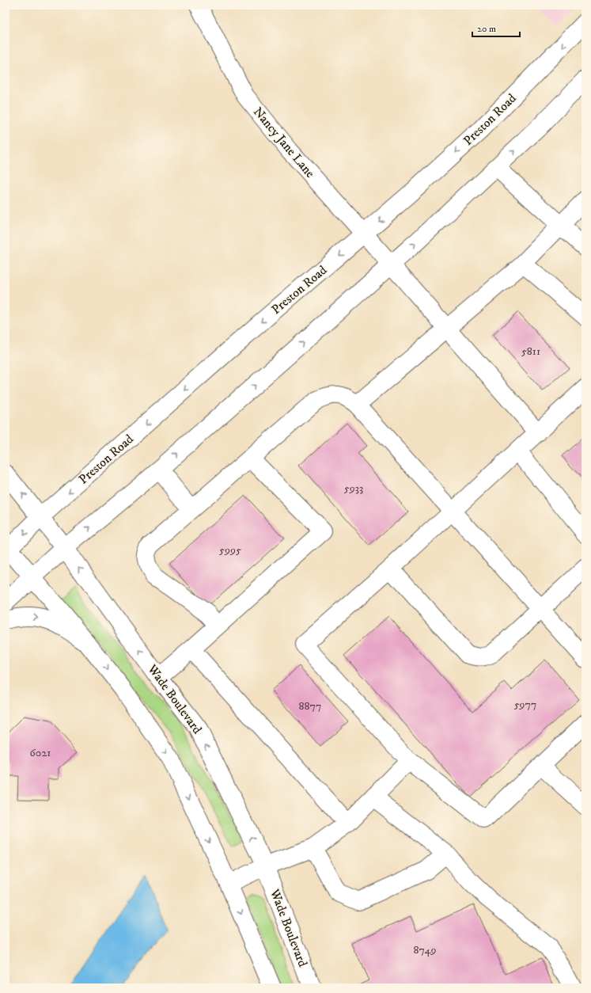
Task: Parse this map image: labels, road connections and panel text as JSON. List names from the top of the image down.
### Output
{
  "streets": {
    "main road": ["Preston Road", "Nancy Jane Lane", "Wade Boulevard"]
  },
  "crossings": [
    ["Preston Road", "Nancy Jane Lane"],
    ["Preston Road", "Wade Boulevard"]
  ],
  "house_numbers": [
    "5811",
    "5933",
    "5995",
    "5977",
    "8877",
    "6021",
    "8749"
  ],
  "scale_bar": "20 m"
}
